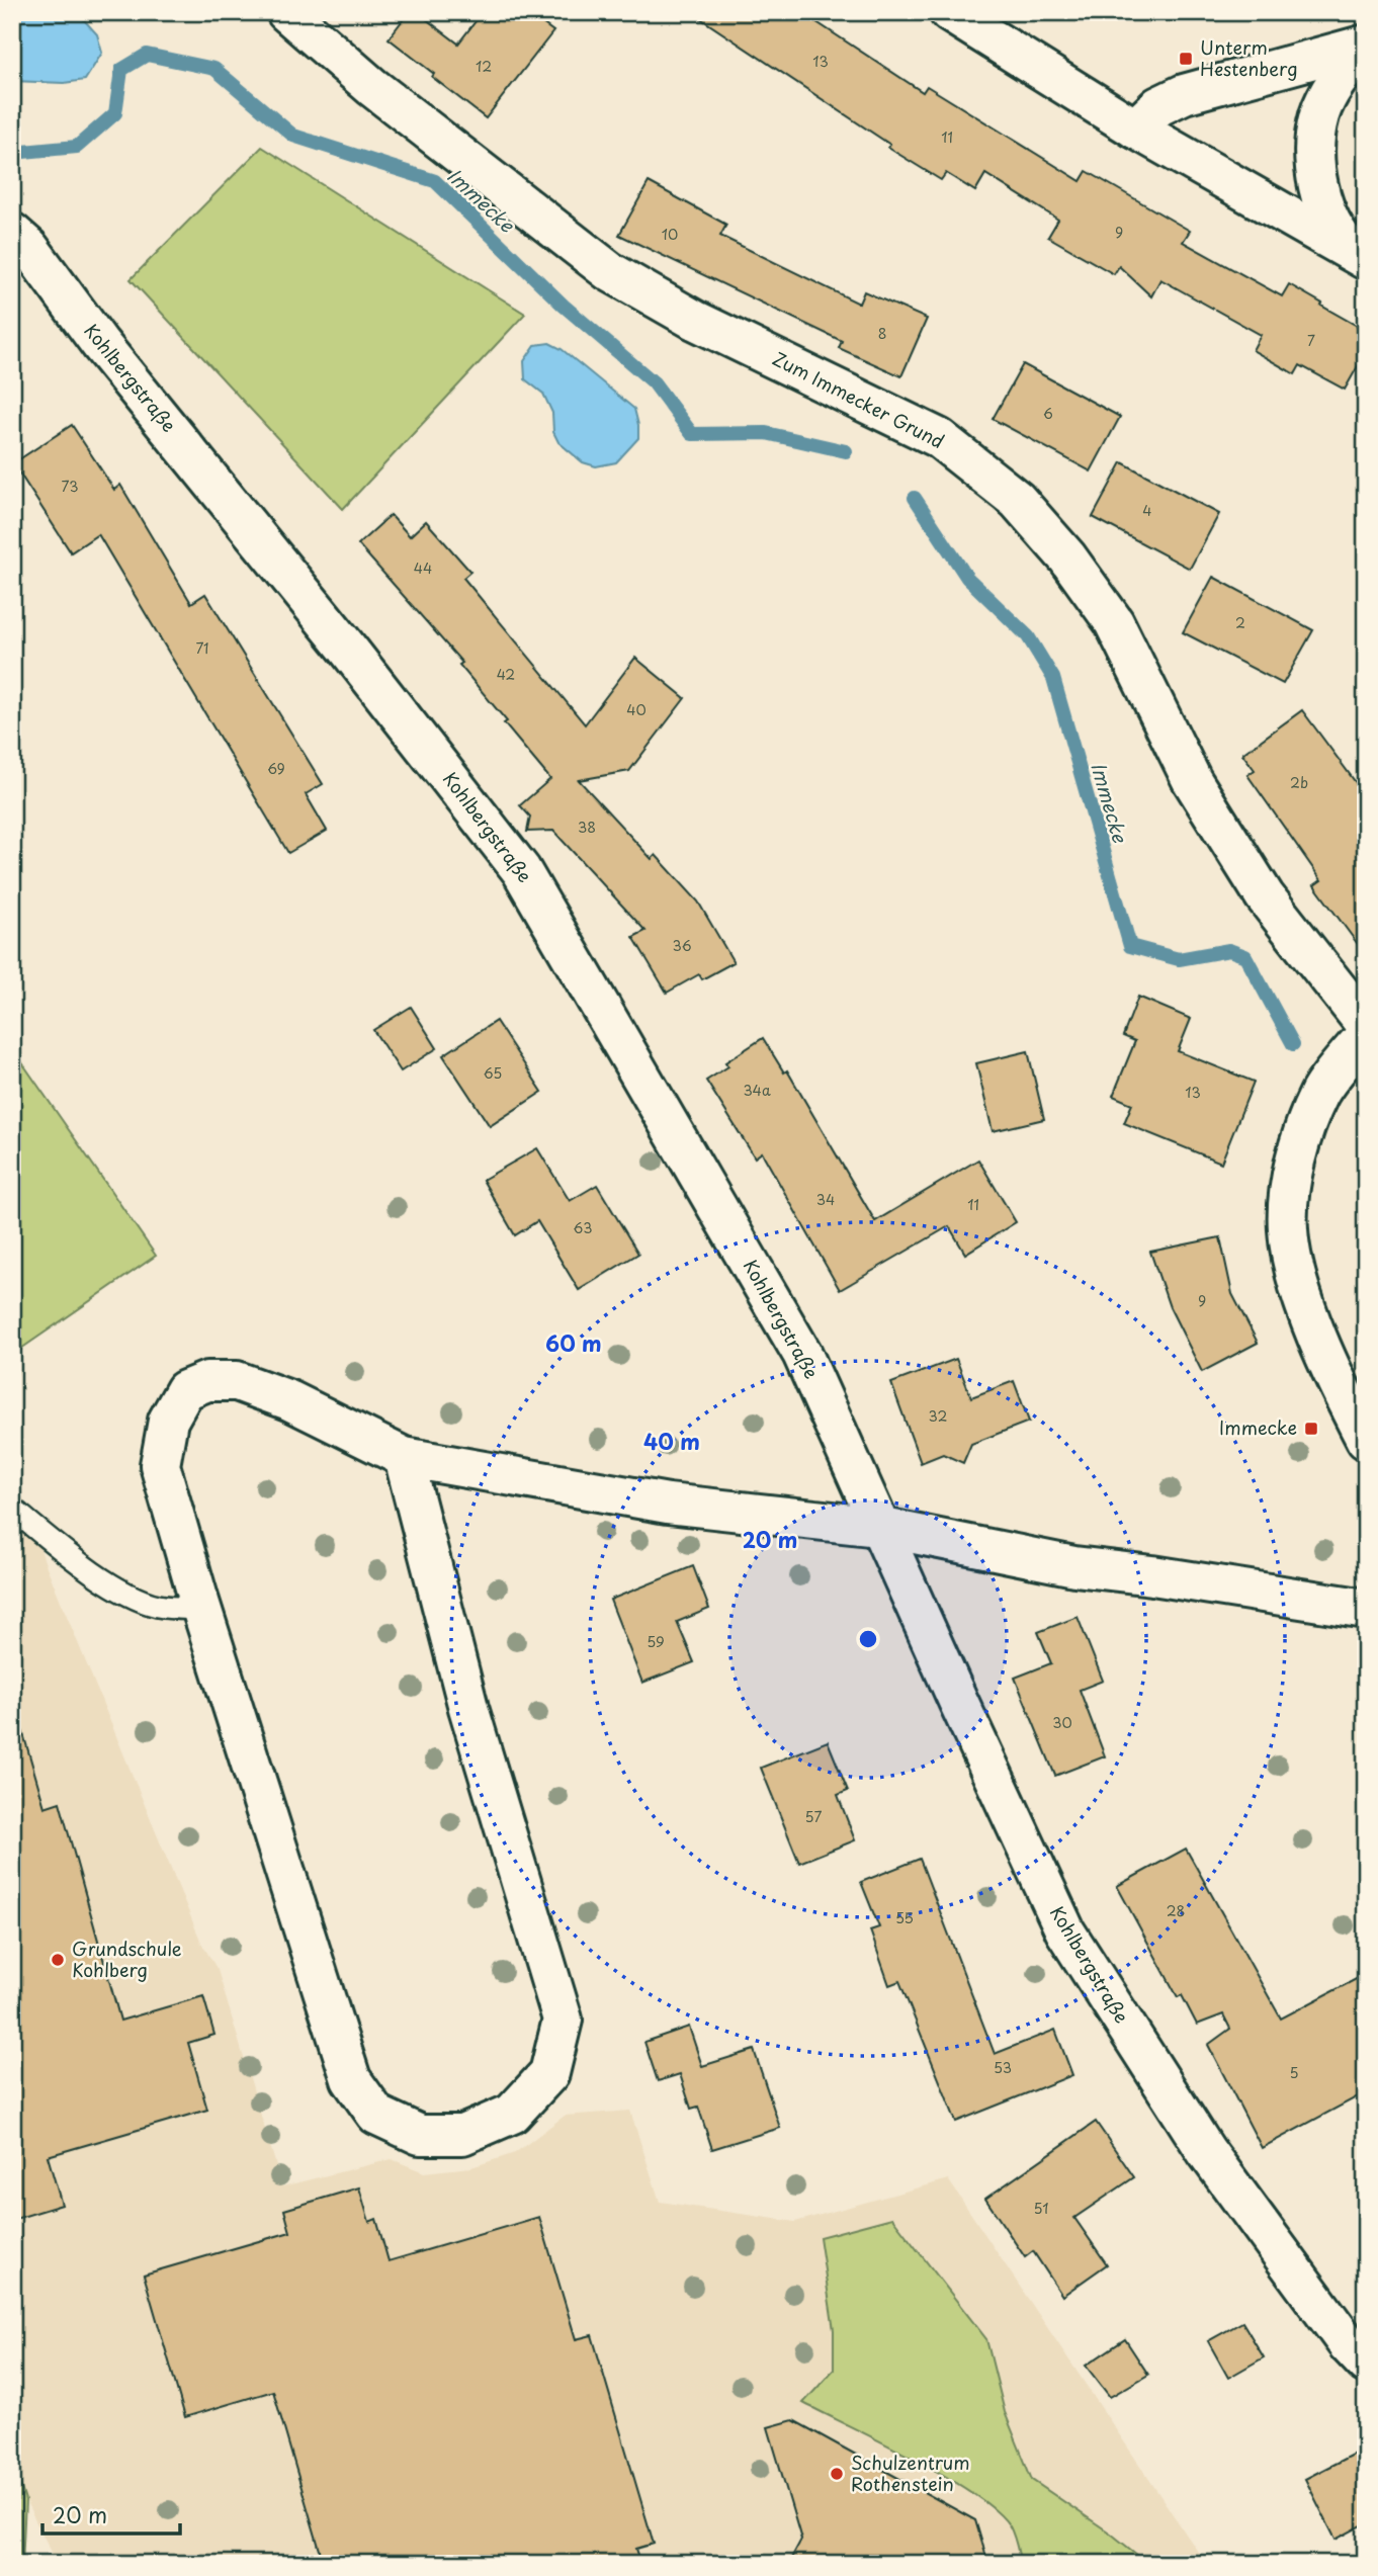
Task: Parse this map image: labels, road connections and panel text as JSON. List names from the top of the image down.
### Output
{
  "streets": {
    "street": ["Kohlbergstraße", "Zum Immecker Grund"]
  },
  "water": ["Immecke"],
  "places": {
    "transit": ["Unterm Hestenberg", "Immecke"],
    "other": ["Grundschule Kohlberg", "Schulzentrum Rothenstein"]
  },
  "house_numbers": [
    "13",
    "12",
    "11",
    "9",
    "10",
    "8",
    "7",
    "6",
    "73",
    "4",
    "44",
    "2",
    "71",
    "42",
    "40",
    "69",
    "2b",
    "38",
    "36",
    "65",
    "34a",
    "13",
    "34",
    "11",
    "63",
    "9",
    "32",
    "59",
    "30",
    "57",
    "28",
    "55",
    "53",
    "5",
    "51"
  ],
  "scale_bar": "20 m",
  "rings": ["60 m", "40 m", "20 m"]
}
